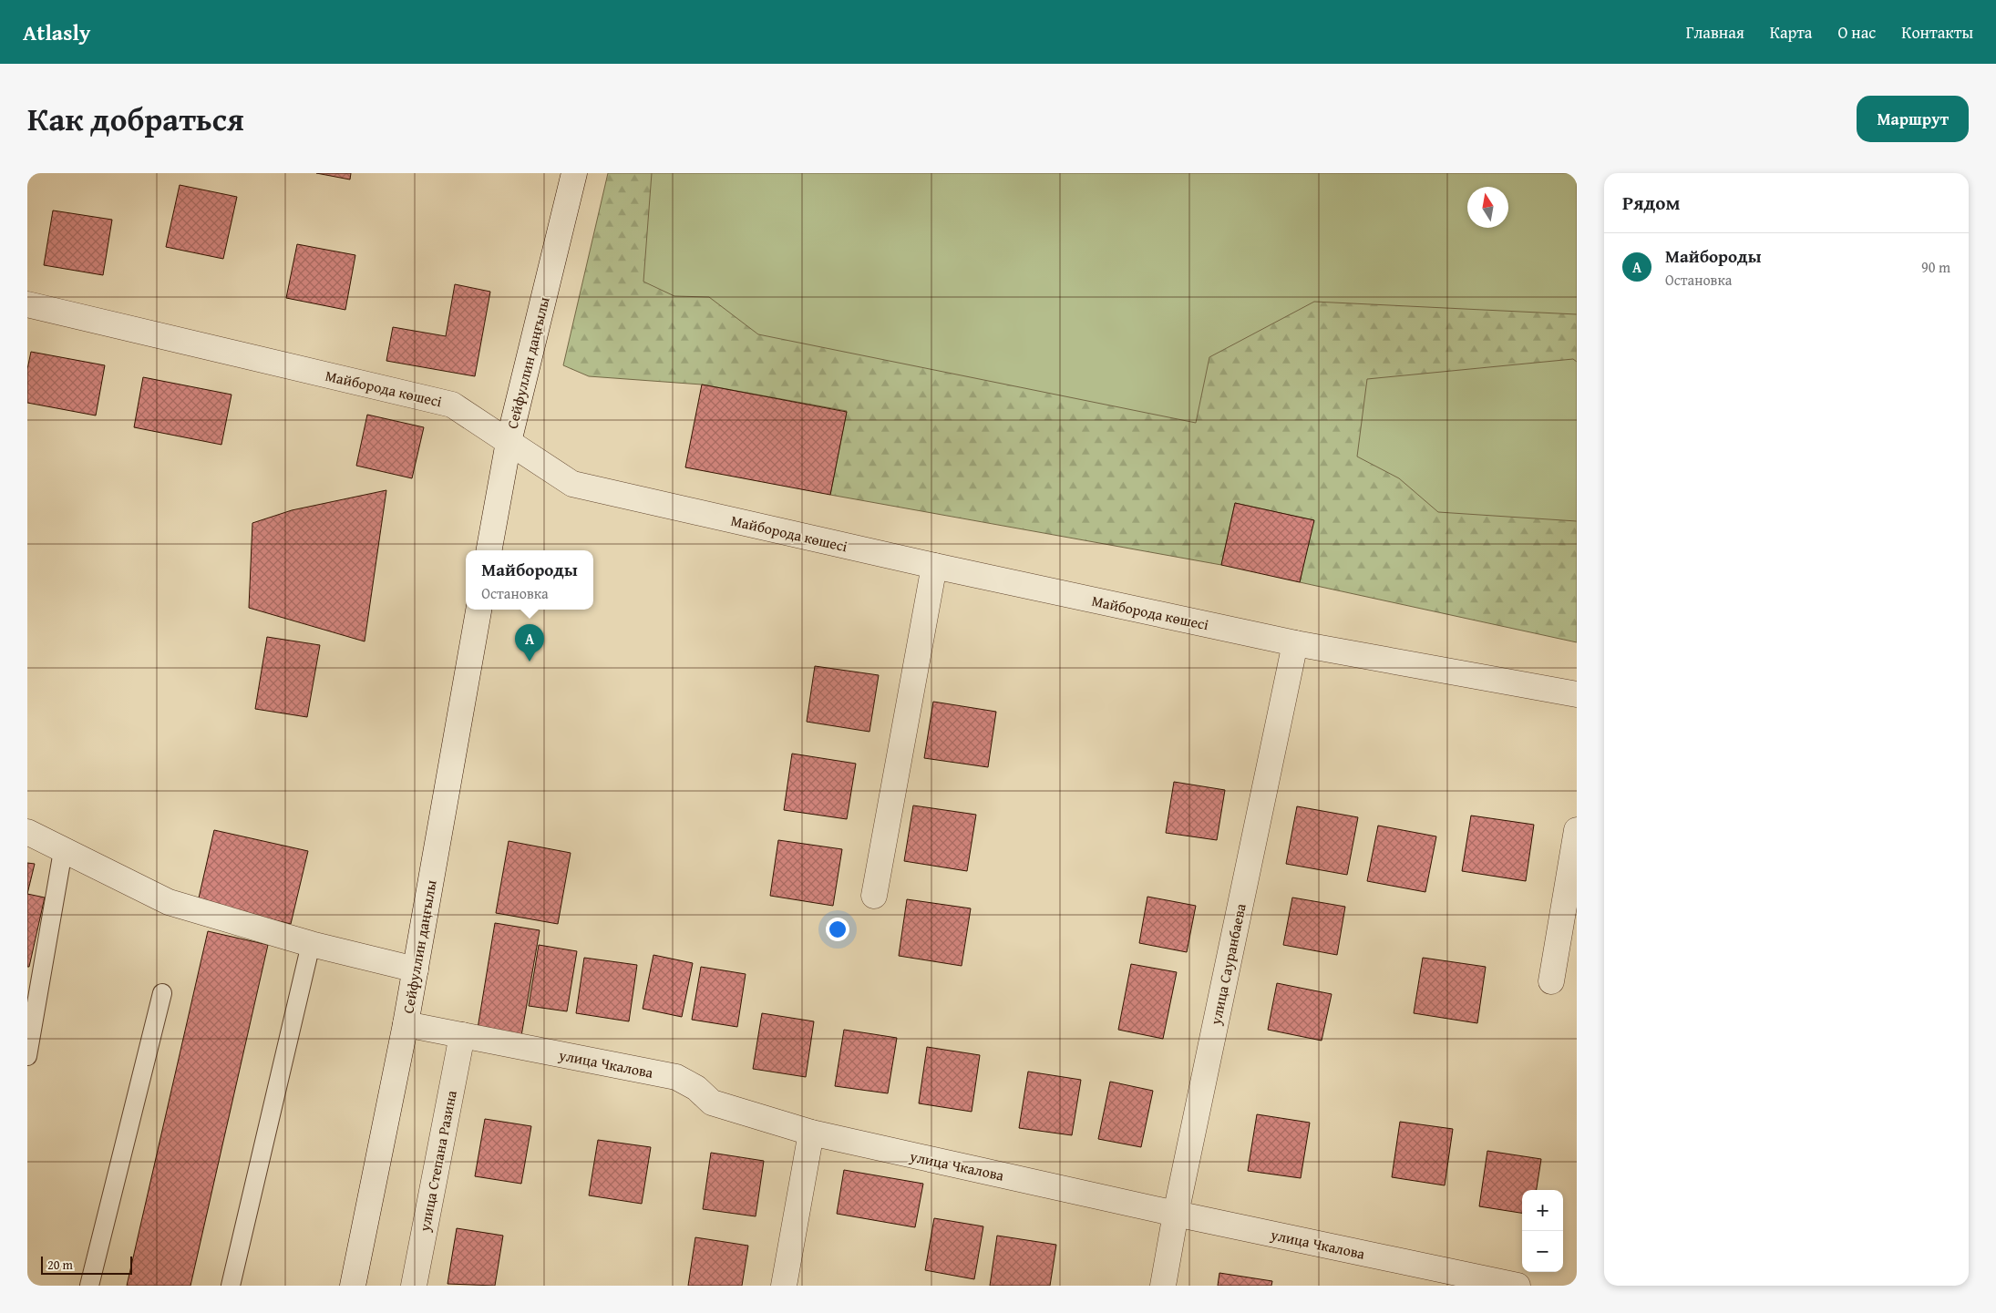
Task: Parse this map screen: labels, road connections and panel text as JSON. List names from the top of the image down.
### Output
{
  "streets": {
    "street": [
      "Сейфуллин даңғылы",
      "Майборода көшесі",
      "улица Сауранбаева",
      "улица Чкалова",
      "улица Степана Разина"
    ]
  },
  "crossings": [
    ["Сейфуллин даңғылы", "Майборода көшесі"],
    ["Сейфуллин даңғылы", "улица Чкалова"],
    ["Майборода көшесі", "улица Сауранбаева"],
    ["улица Сауранбаева", "улица Чкалова"],
    ["улица Чкалова", "улица Степана Разина"]
  ],
  "scale_bar": "20 m",
  "north": "top",
  "page": {
    "header": "Atlasly",
    "nav": [
      "Главная",
      "Карта",
      "О нас",
      "Контакты"
    ],
    "title": "Как добраться",
    "buttons": "Маршрут",
    "heading": "Рядом",
    "list": [
      {
        "mark": "A",
        "name": "Майбороды",
        "note": "Остановка",
        "value": "90 m"
      }
    ],
    "popup": ["Майбороды", "Остановка"],
    "pins": "A",
    "map_buttons": ["+", "−"],
    "scale": "20 m"
  }
}
